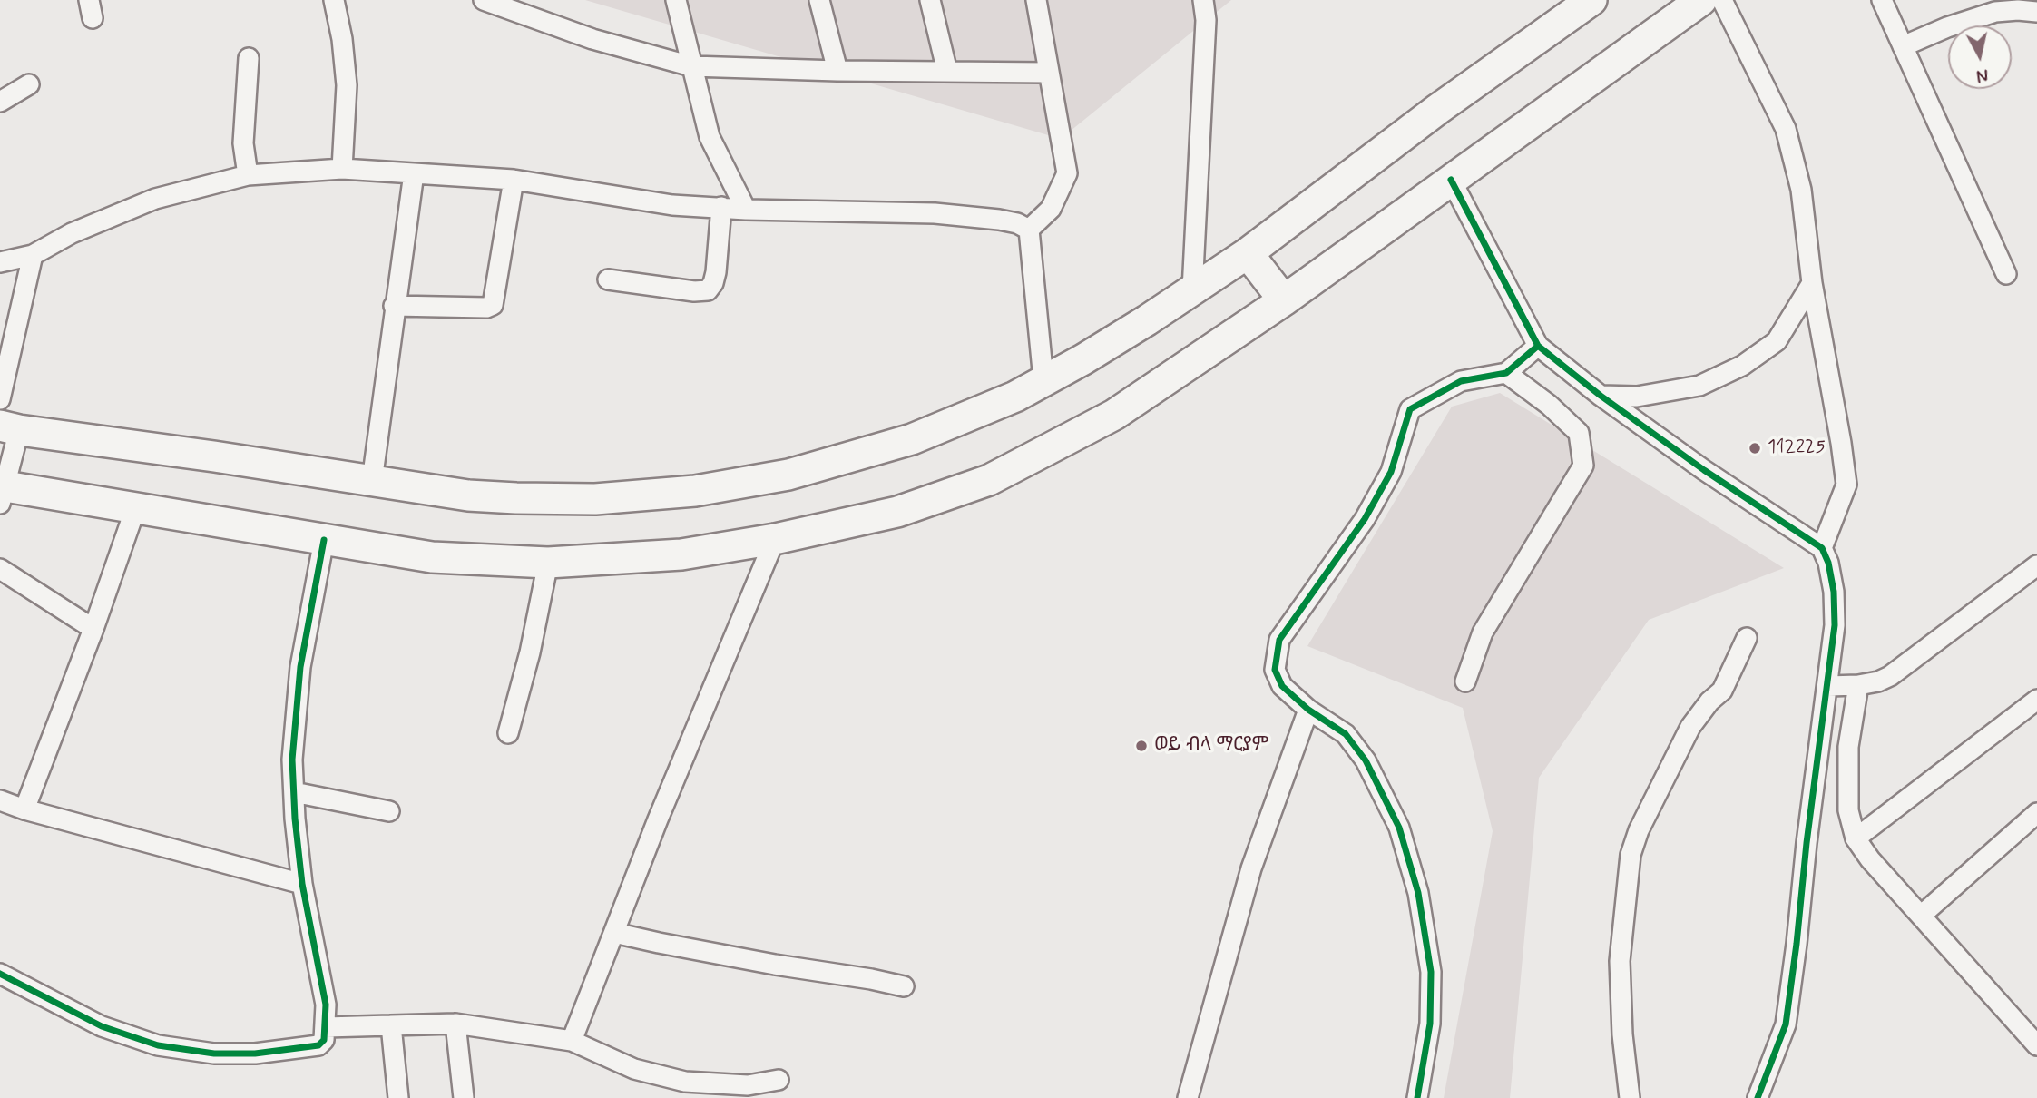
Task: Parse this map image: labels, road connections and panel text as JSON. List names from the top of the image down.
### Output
{
  "places": ["112225", "ወይ ብላ ማርያም"],
  "north": "bottom"
}
